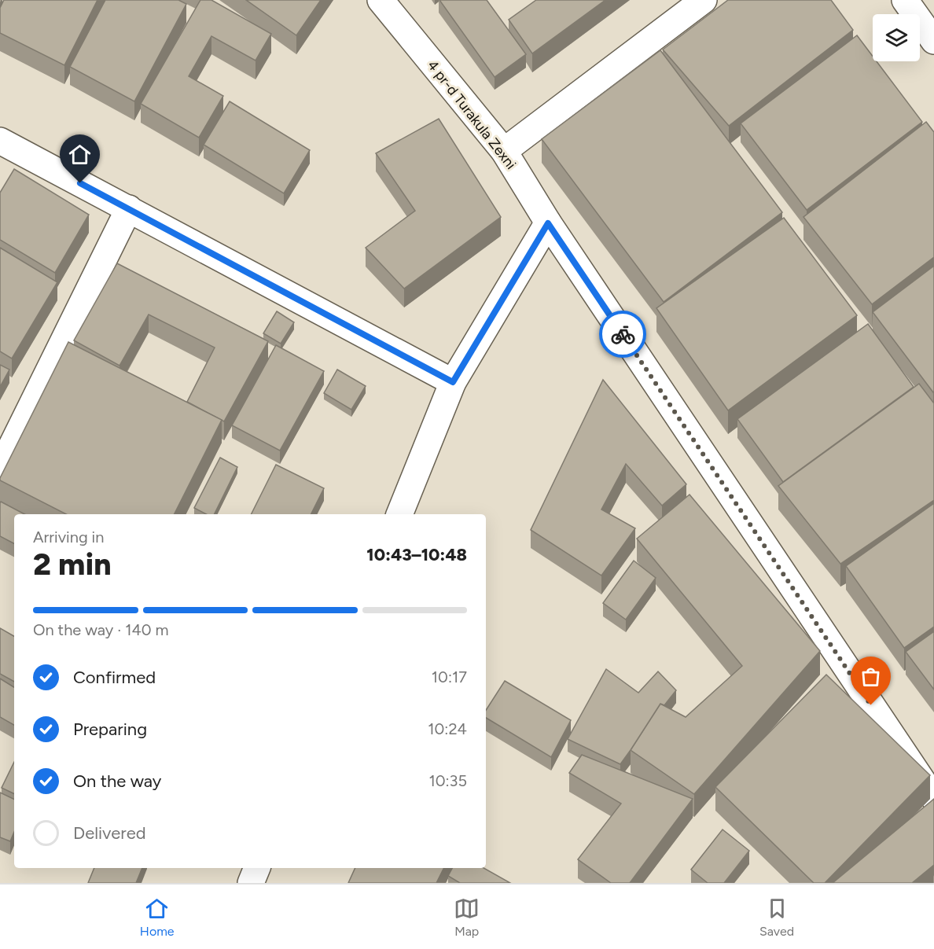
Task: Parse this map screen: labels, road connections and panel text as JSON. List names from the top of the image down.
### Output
{
  "streets": {
    "street": ["4 pr-d Turakula Zexni"]
  },
  "page": {
    "heading": ["2 min", "Arriving in", "10:43–10:48"],
    "bar": "On the way · 140 m",
    "list": [
      ["Confirmed", "10:17"],
      ["Preparing", "10:24"],
      ["On the way", "10:35"],
      "Delivered"
    ],
    "tabs": ["Home", "Map", "Saved"]
  }
}
